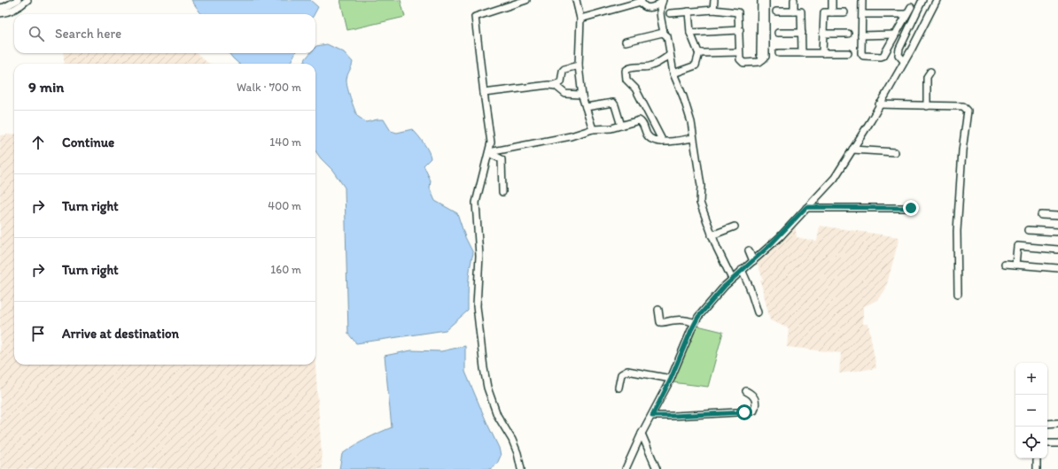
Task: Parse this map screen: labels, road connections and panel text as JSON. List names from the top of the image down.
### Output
{
  "page": {
    "search": "Search here",
    "heading": ["9 min", "Walk · 700 m"],
    "list": [
      ["Continue", "140 m"],
      ["Turn right", "400 m"],
      ["Turn right", "160 m"],
      "Arrive at destination"
    ],
    "map_buttons": ["+", "−"]
  }
}
